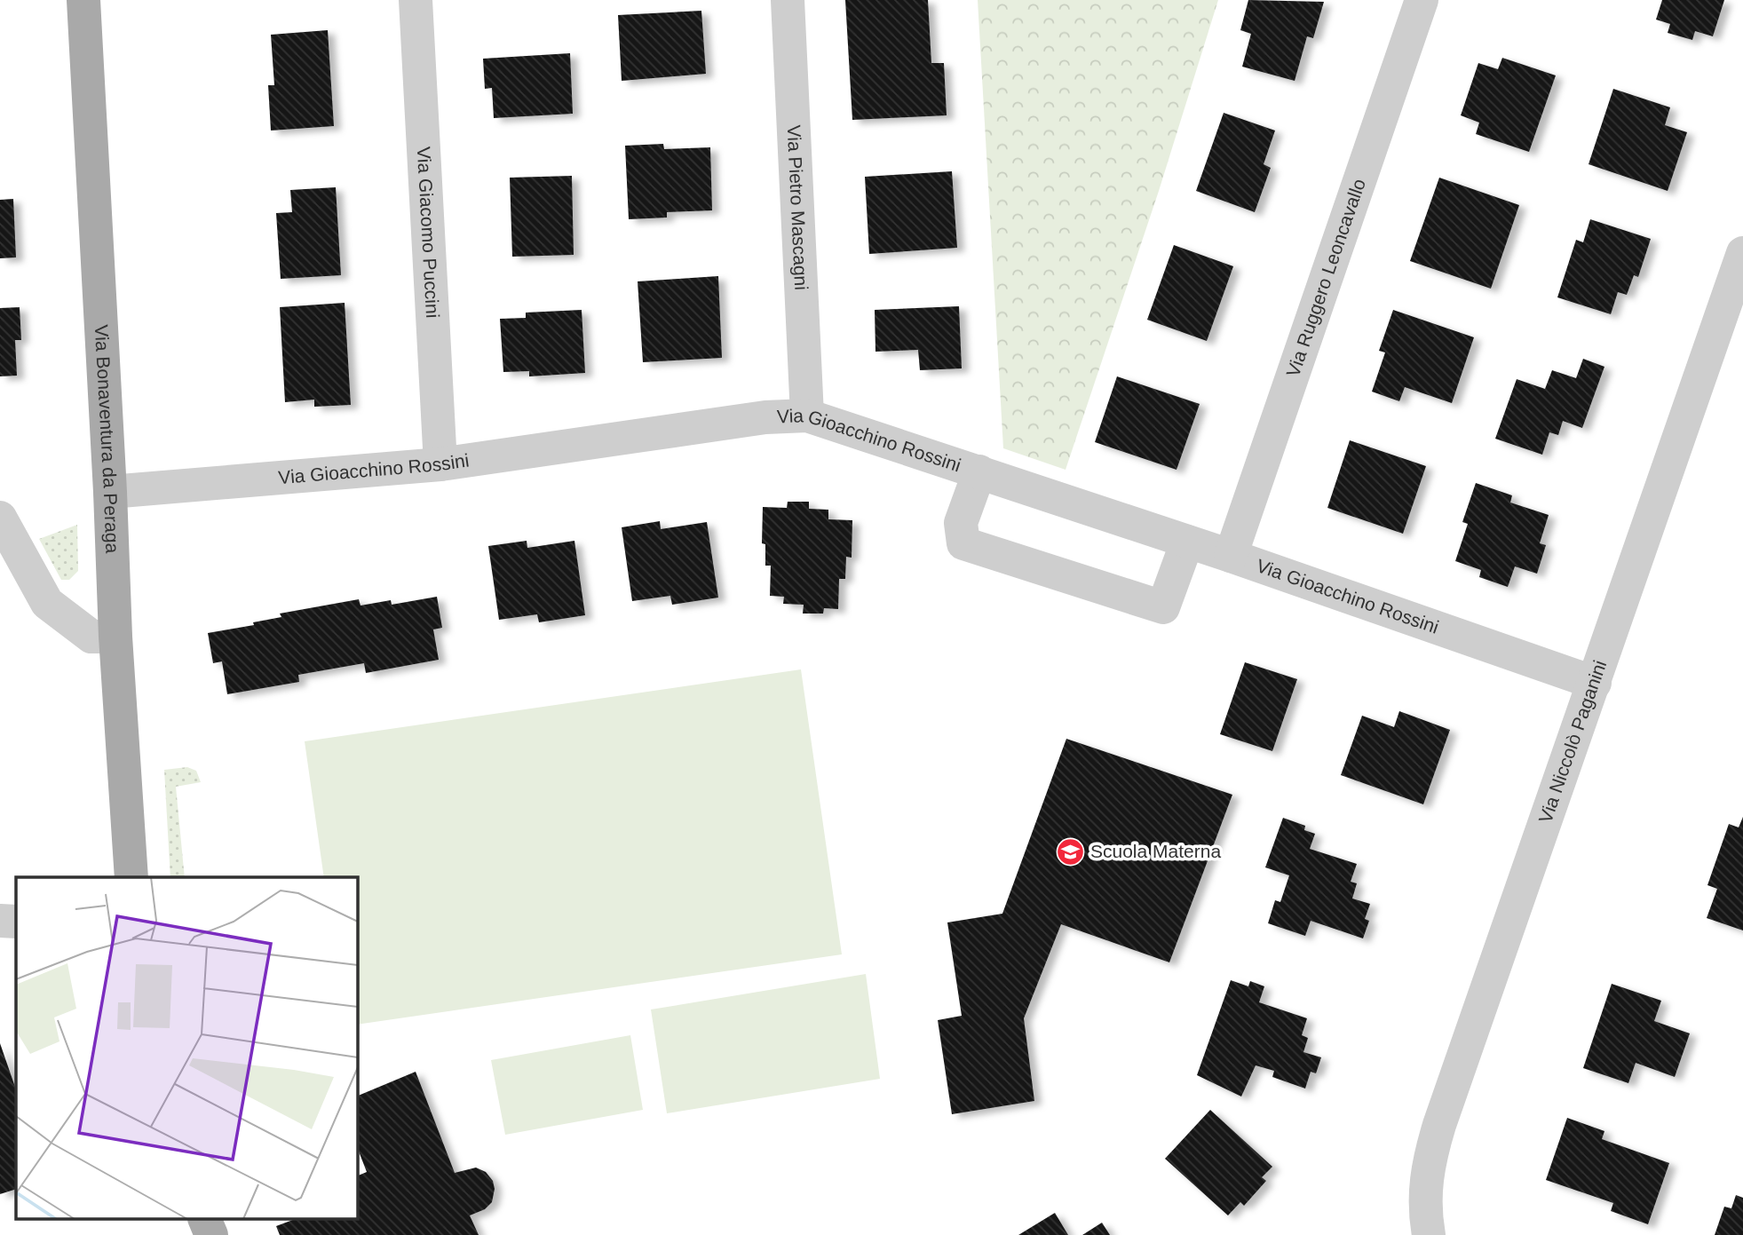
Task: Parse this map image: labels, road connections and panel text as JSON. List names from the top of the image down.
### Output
{
  "streets": {
    "main road": ["Via Bonaventura da Peraga"],
    "street": [
      "Via Pietro Mascagni",
      "Via Giacomo Puccini",
      "Via Ruggero Leoncavallo",
      "Via Gioacchino Rossini",
      "Via Niccolò Paganini"
    ]
  },
  "crossings": [
    ["Via Pietro Mascagni", "Via Gioacchino Rossini"],
    ["Via Giacomo Puccini", "Via Gioacchino Rossini"],
    ["Via Ruggero Leoncavallo", "Via Gioacchino Rossini"],
    ["Via Bonaventura da Peraga", "Via Gioacchino Rossini"],
    ["Via Gioacchino Rossini", "Via Niccolò Paganini"]
  ],
  "places": {
    "school or university": ["Scuola Materna"]
  }
}
